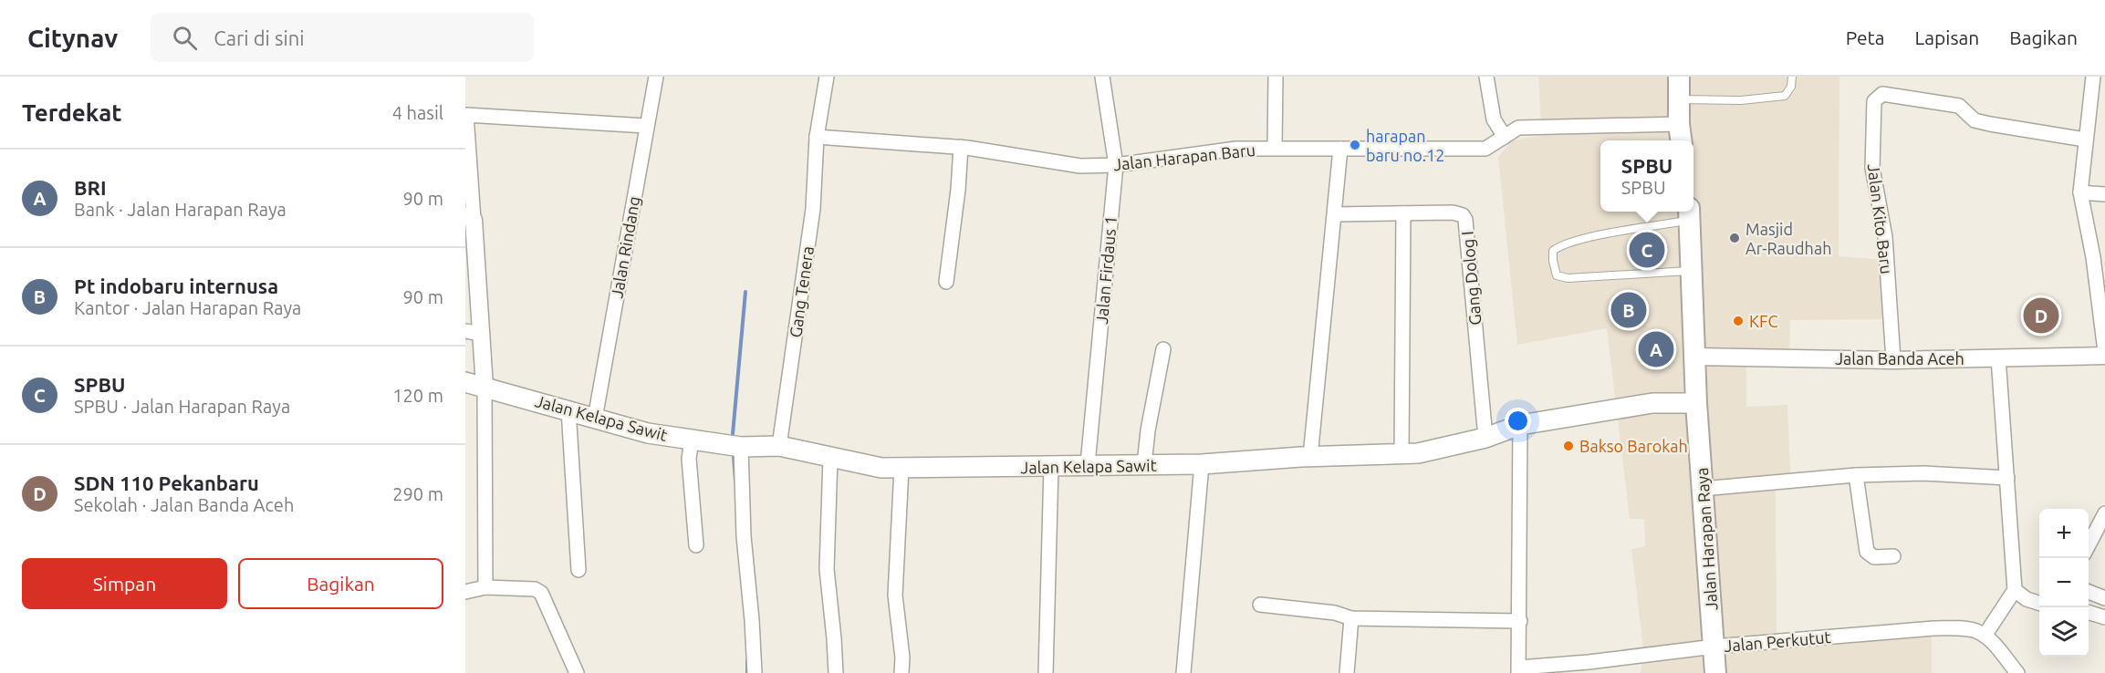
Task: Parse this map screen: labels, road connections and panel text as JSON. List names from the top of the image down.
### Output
{
  "streets": {
    "main road": ["Jalan Kelapa Sawit", "Jalan Harapan Raya"],
    "street": [
      "Jalan Harapan Baru",
      "Jalan Kito Baru",
      "Jalan Rindang",
      "Jalan Firdaus 1",
      "Gang Dolog I",
      "Gang Tenera",
      "Jalan Banda Aceh",
      "Jalan Perkutut"
    ]
  },
  "crossings": [
    ["Jalan Harapan Baru", "Jalan Firdaus 1"],
    ["Jalan Harapan Baru", "Gang Tenera"],
    ["Jalan Kito Baru", "Jalan Banda Aceh"],
    ["Jalan Rindang", "Jalan Kelapa Sawit"],
    ["Jalan Firdaus 1", "Jalan Kelapa Sawit"],
    ["Gang Dolog I", "Jalan Kelapa Sawit"],
    ["Gang Tenera", "Jalan Kelapa Sawit"],
    ["Jalan Banda Aceh", "Jalan Harapan Raya"],
    ["Jalan Kelapa Sawit", "Jalan Harapan Raya"],
    ["Jalan Harapan Raya", "Jalan Perkutut"]
  ],
  "places": [
    "harapan baru no.12",
    "Masjid Ar-Raudhah",
    "KFC",
    "Bakso Barokah"
  ],
  "page": {
    "header": "Citynav",
    "search": "Cari di sini",
    "nav": ["Peta", "Lapisan", "Bagikan"],
    "heading": ["Terdekat", "4 hasil"],
    "popup": ["SPBU", "SPBU"],
    "list": [
      {
        "mark": "A",
        "name": "BRI",
        "note": "Bank · Jalan Harapan Raya",
        "value": "90 m"
      },
      {
        "mark": "B",
        "name": "Pt indobaru internusa",
        "note": "Kantor · Jalan Harapan Raya",
        "value": "90 m"
      },
      {
        "mark": "C",
        "name": "SPBU",
        "note": "SPBU · Jalan Harapan Raya",
        "value": "120 m"
      },
      {
        "mark": "D",
        "name": "SDN 110 Pekanbaru",
        "note": "Sekolah · Jalan Banda Aceh",
        "value": "290 m"
      }
    ],
    "pins": [
      "C",
      "B",
      "D",
      "A"
    ],
    "map_buttons": ["+", "−"],
    "buttons": ["Simpan", "Bagikan"]
  }
}
